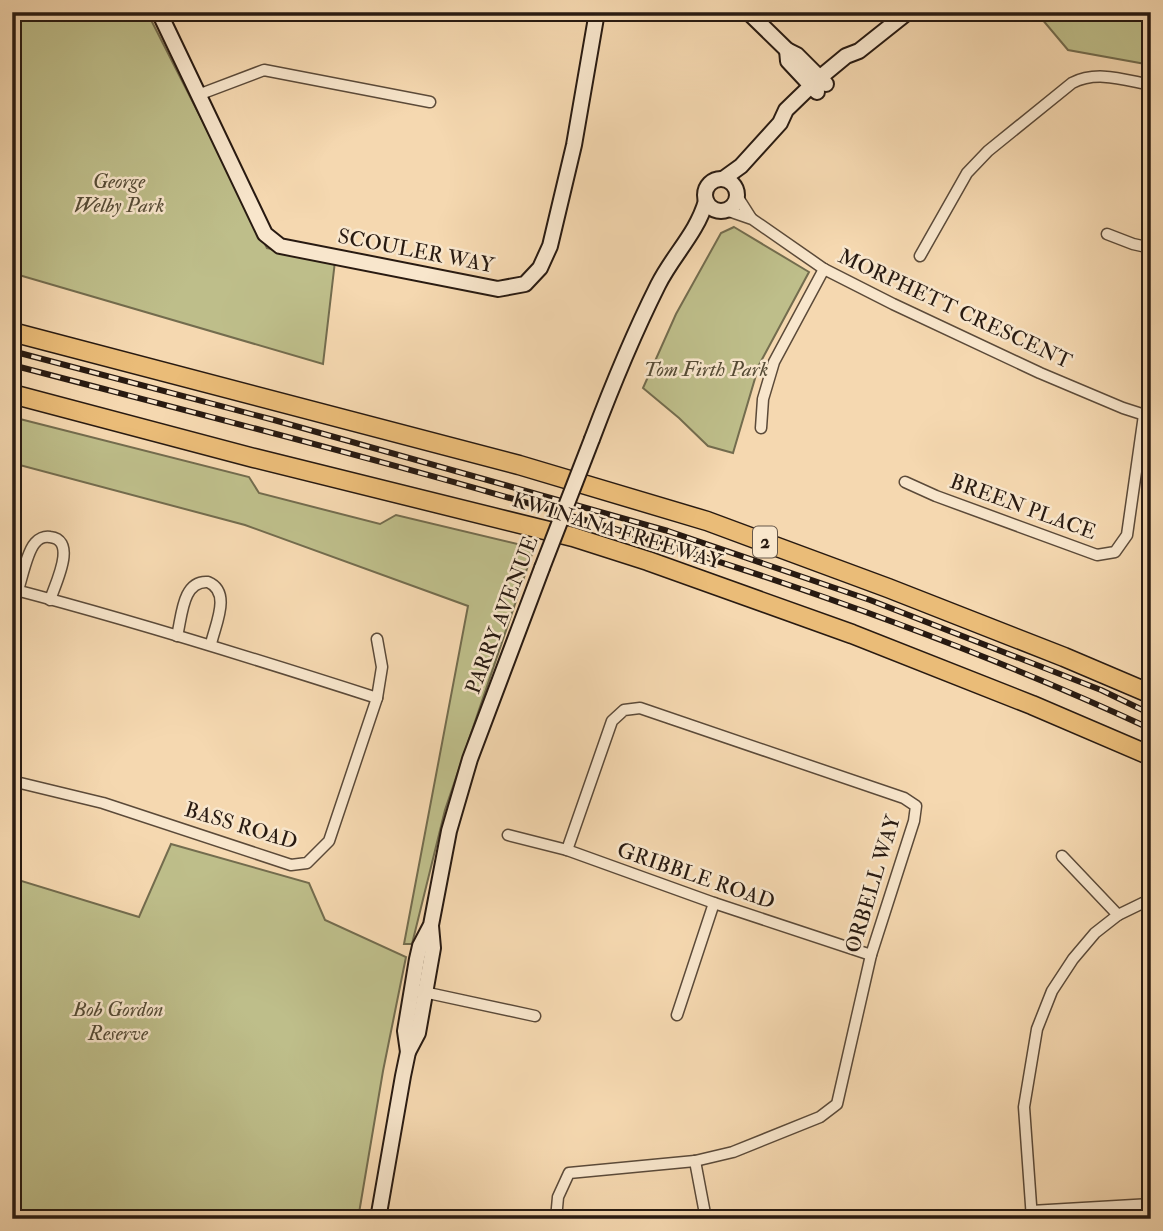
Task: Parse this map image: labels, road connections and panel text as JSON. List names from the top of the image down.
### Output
{
  "streets": {
    "highway": ["KWINANA FREEWAY", "2"],
    "main road": ["SCOULER WAY", "PARRY AVENUE"],
    "street": [
      "MORPHETT CRESCENT",
      "BREEN PLACE",
      "BASS ROAD",
      "GRIBBLE ROAD",
      "ORBELL WAY"
    ]
  },
  "crossings": [
    ["MORPHETT CRESCENT", "BREEN PLACE"],
    ["MORPHETT CRESCENT", "PARRY AVENUE"],
    ["GRIBBLE ROAD", "ORBELL WAY"]
  ],
  "parks": ["George Welby Park", "Tom Firth Park", "Bob Gordon Reserve"]
}
